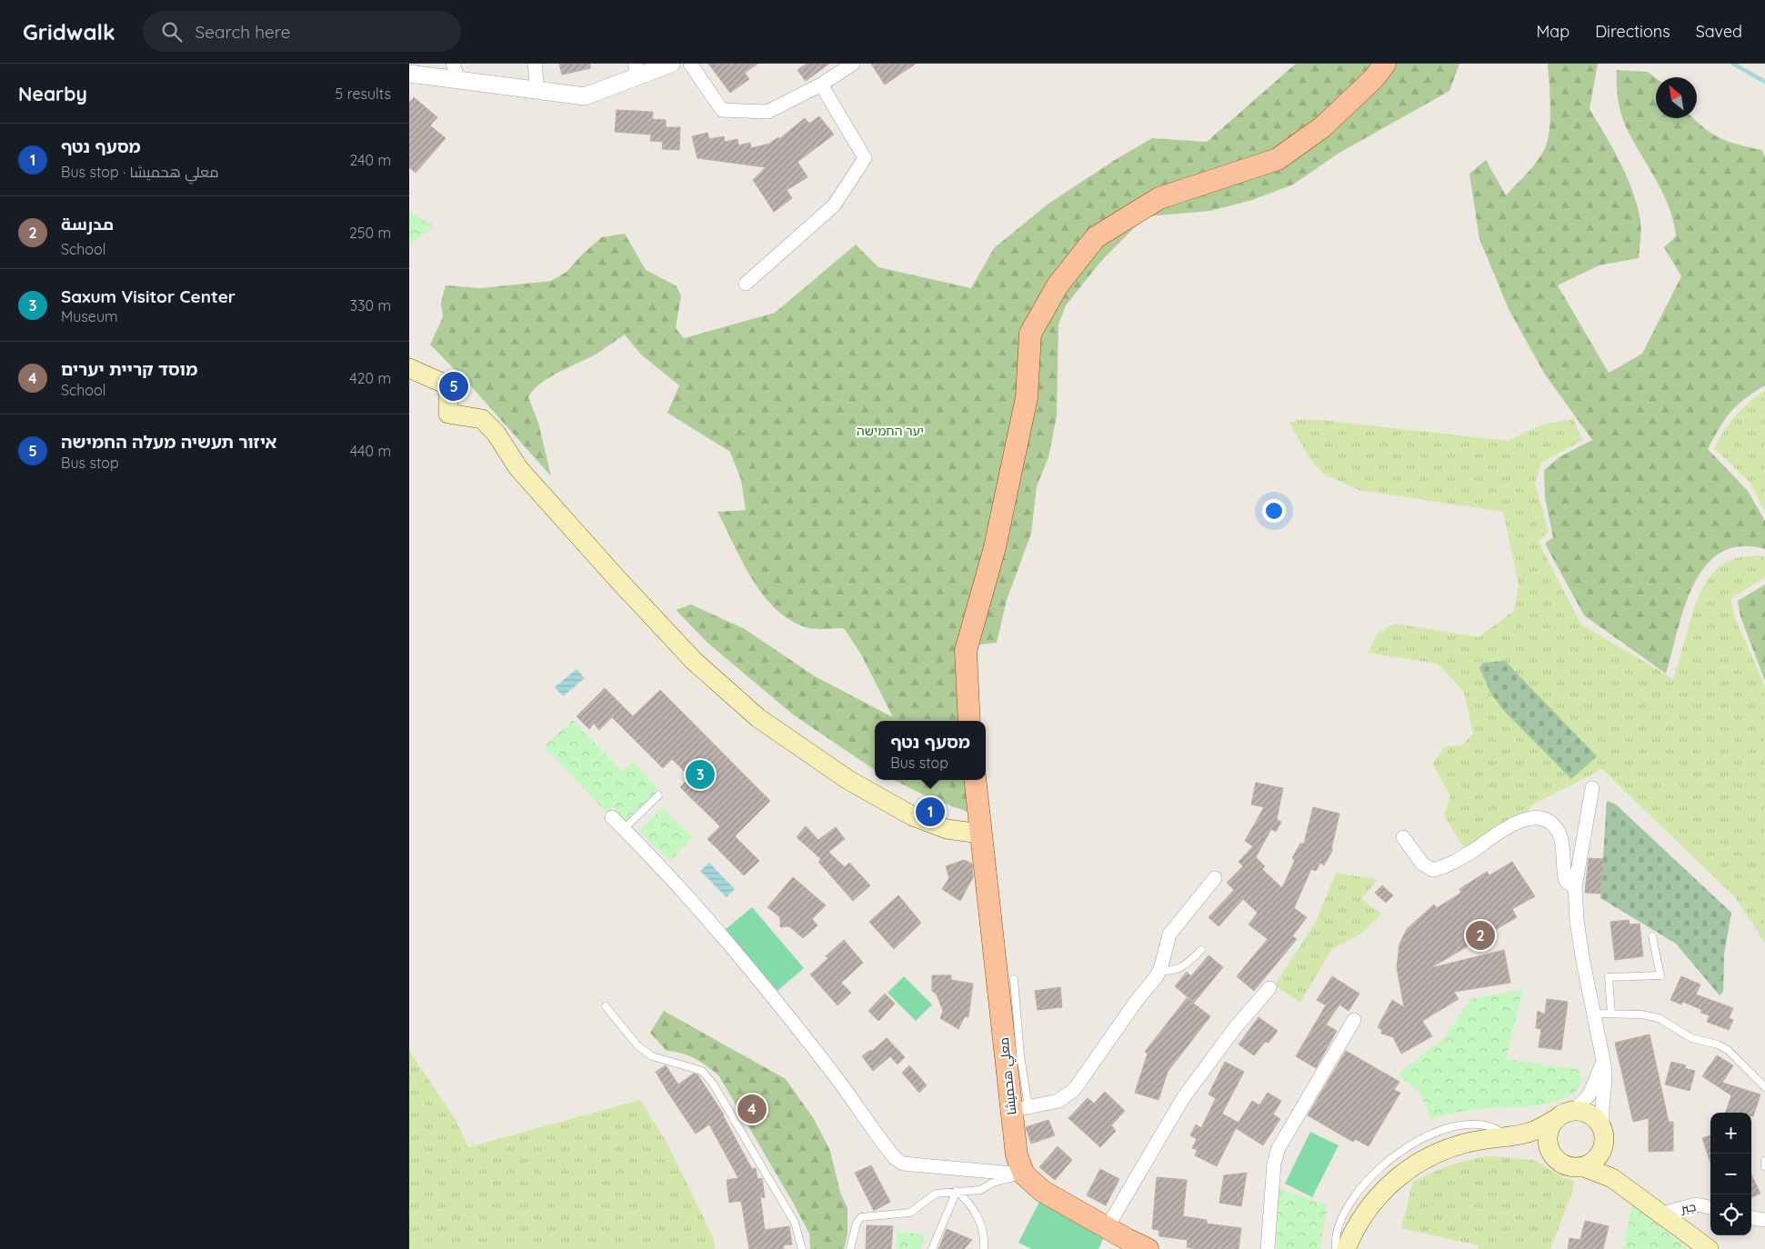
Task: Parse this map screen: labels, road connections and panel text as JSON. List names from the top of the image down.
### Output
{
  "streets": {
    "main road": ["معلي هحميشا"],
    "street": ["جبر"]
  },
  "parks": ["יער החמישה"],
  "north": "top left",
  "page": {
    "header": "Gridwalk",
    "search": "Search here",
    "nav": ["Map", "Directions", "Saved"],
    "heading": ["Nearby", "5 results"],
    "list": [
      {
        "mark": "1",
        "name": "מסעף נטף",
        "note": "Bus stop · معلي هحميشا",
        "value": "240 m"
      },
      {
        "mark": "2",
        "name": "مدرسة",
        "note": "School",
        "value": "250 m"
      },
      {
        "mark": "3",
        "name": "Saxum Visitor Center",
        "note": "Museum",
        "value": "330 m"
      },
      {
        "mark": "4",
        "name": "מוסד קריית יערים",
        "note": "School",
        "value": "420 m"
      },
      {
        "mark": "5",
        "name": "איזור תעשיה מעלה החמישה",
        "note": "Bus stop",
        "value": "440 m"
      }
    ],
    "pins": [
      "5",
      "3",
      "1",
      "2",
      "4"
    ],
    "popup": ["מסעף נטף", "Bus stop"],
    "map_buttons": ["+", "−"]
  }
}
